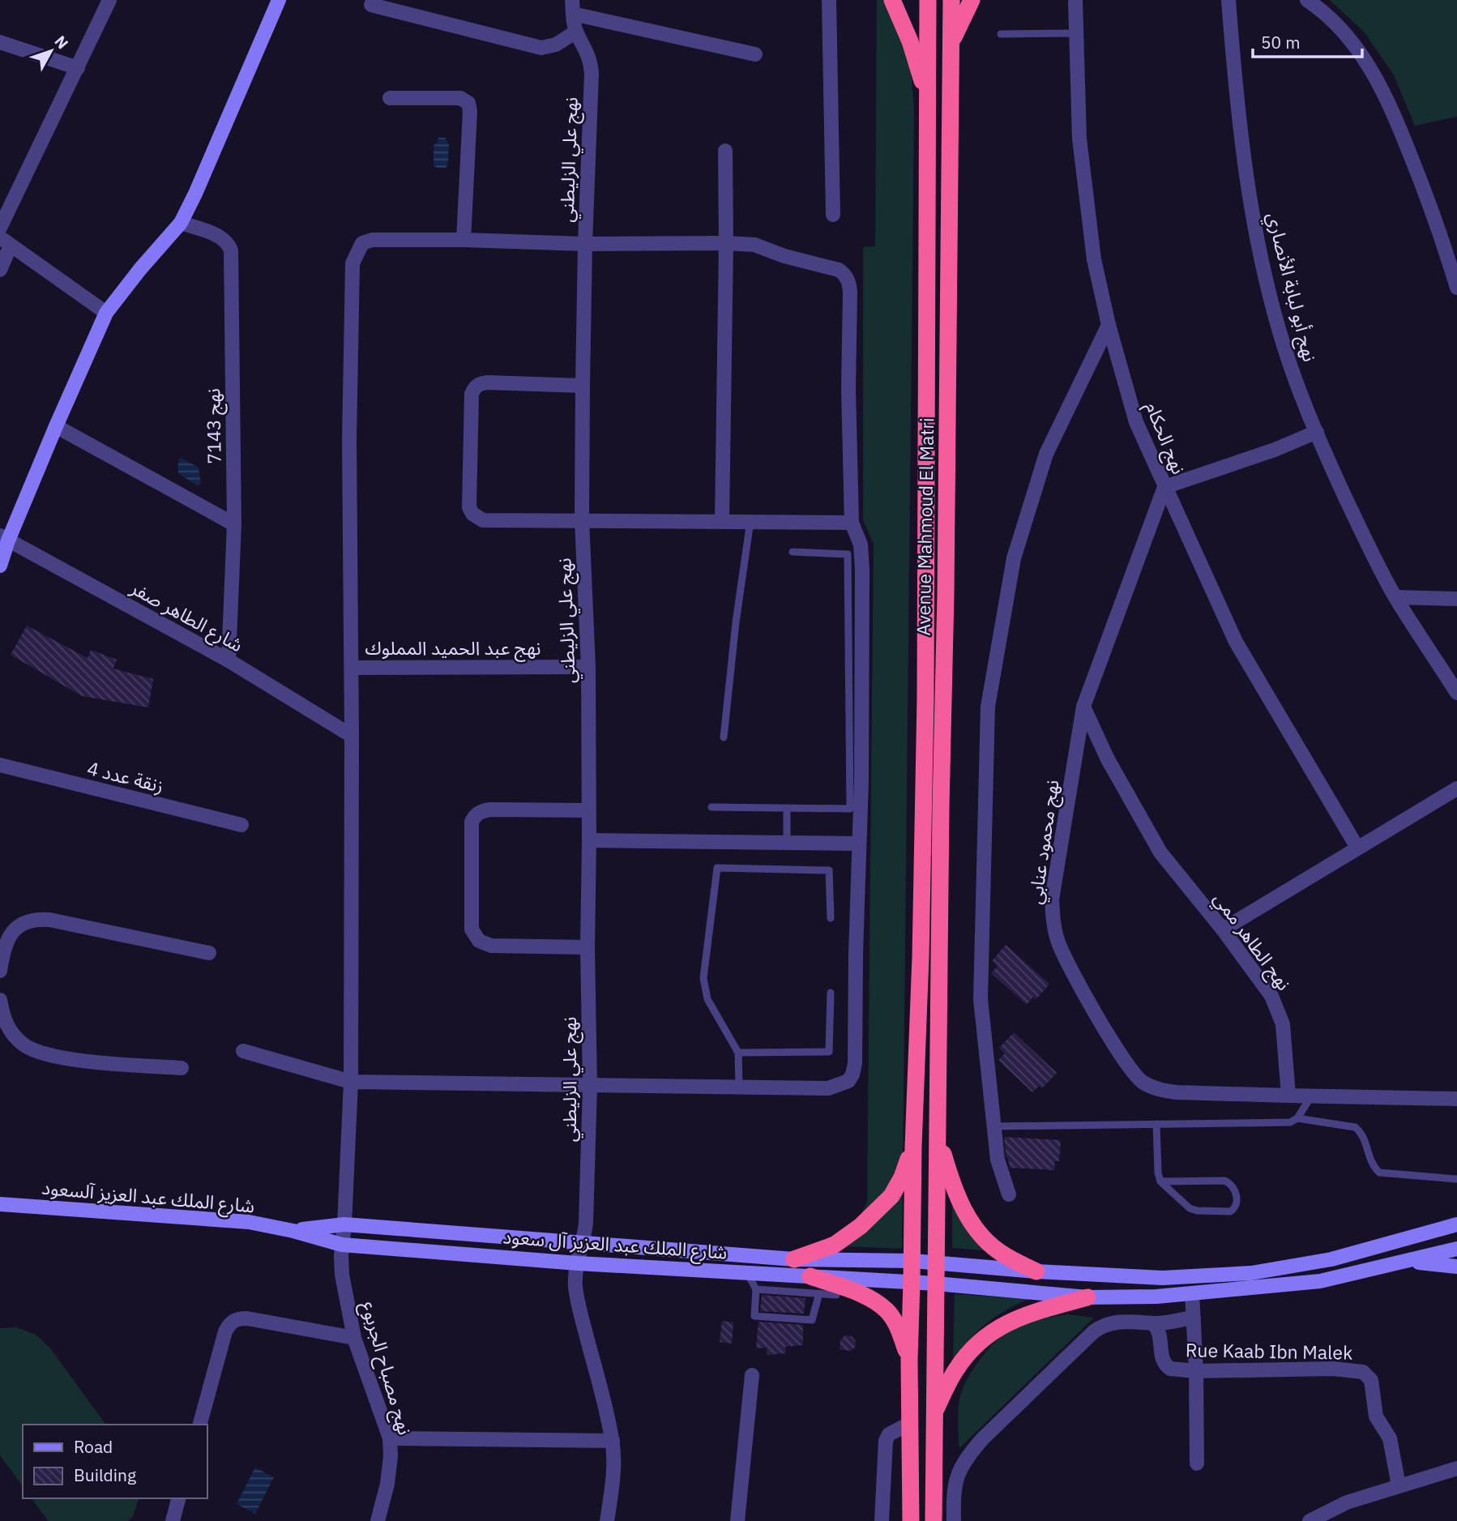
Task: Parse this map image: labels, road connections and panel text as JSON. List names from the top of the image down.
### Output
{
  "streets": {
    "highway": ["Avenue Mahmoud El Matri"],
    "main road": ["شارع الملك عبد العزيز آلسعود", "شارع الملك عبد العزيز آل سعود"],
    "street": [
      "نهج علي الزليطني",
      "نهج أبو لبابة الأنصاري",
      "نهج 7143",
      "نهج الحكام",
      "شارع الطاهر صفر",
      "نهج عبد الحميد المملوك",
      "زنقة عدد 4",
      "نهج محمود عنابي",
      "نهج الطاهر ممي",
      "Rue Kaab Ibn Malek",
      "نهج مصباح الجربوع"
    ]
  },
  "crossings": [
    ["نهج علي الزليطني", "نهج عبد الحميد المملوك"],
    ["نهج علي الزليطني", "شارع الملك عبد العزيز آل سعود"],
    ["نهج 7143", "شارع الطاهر صفر"],
    ["نهج الحكام", "نهج محمود عنابي"],
    ["Avenue Mahmoud El Matri", "شارع الملك عبد العزيز آل سعود"],
    ["شارع الطاهر صفر", "نهج مصباح الجربوع"],
    ["نهج عبد الحميد المملوك", "نهج مصباح الجربوع"],
    ["نهج محمود عنابي", "نهج الطاهر ممي"],
    ["شارع الملك عبد العزيز آلسعود", "شارع الملك عبد العزيز آل سعود"],
    ["شارع الملك عبد العزيز آل سعود", "نهج مصباح الجربوع"]
  ],
  "legend": ["Road", "Building"],
  "scale_bar": "50 m",
  "north": "top right"
}
